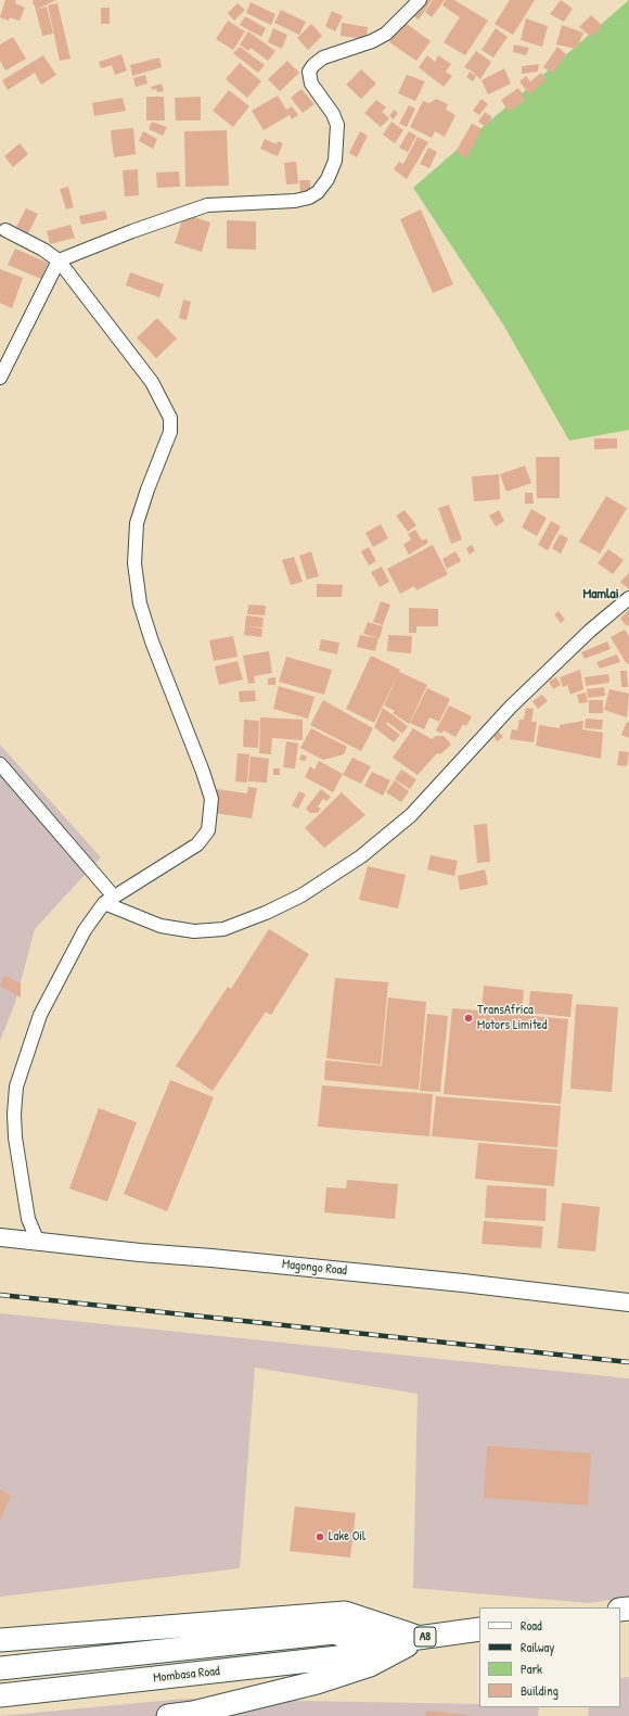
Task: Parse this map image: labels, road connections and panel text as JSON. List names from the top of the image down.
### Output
{
  "streets": {
    "highway": ["A8", "Mombasa Road"],
    "street": ["Magongo Road"]
  },
  "districts": ["Mamlai"],
  "places": ["TransAfrica Motors Limited", "Lake Oil"],
  "legend": [
    "Road",
    "Railway",
    "Park",
    "Building"
  ]
}
